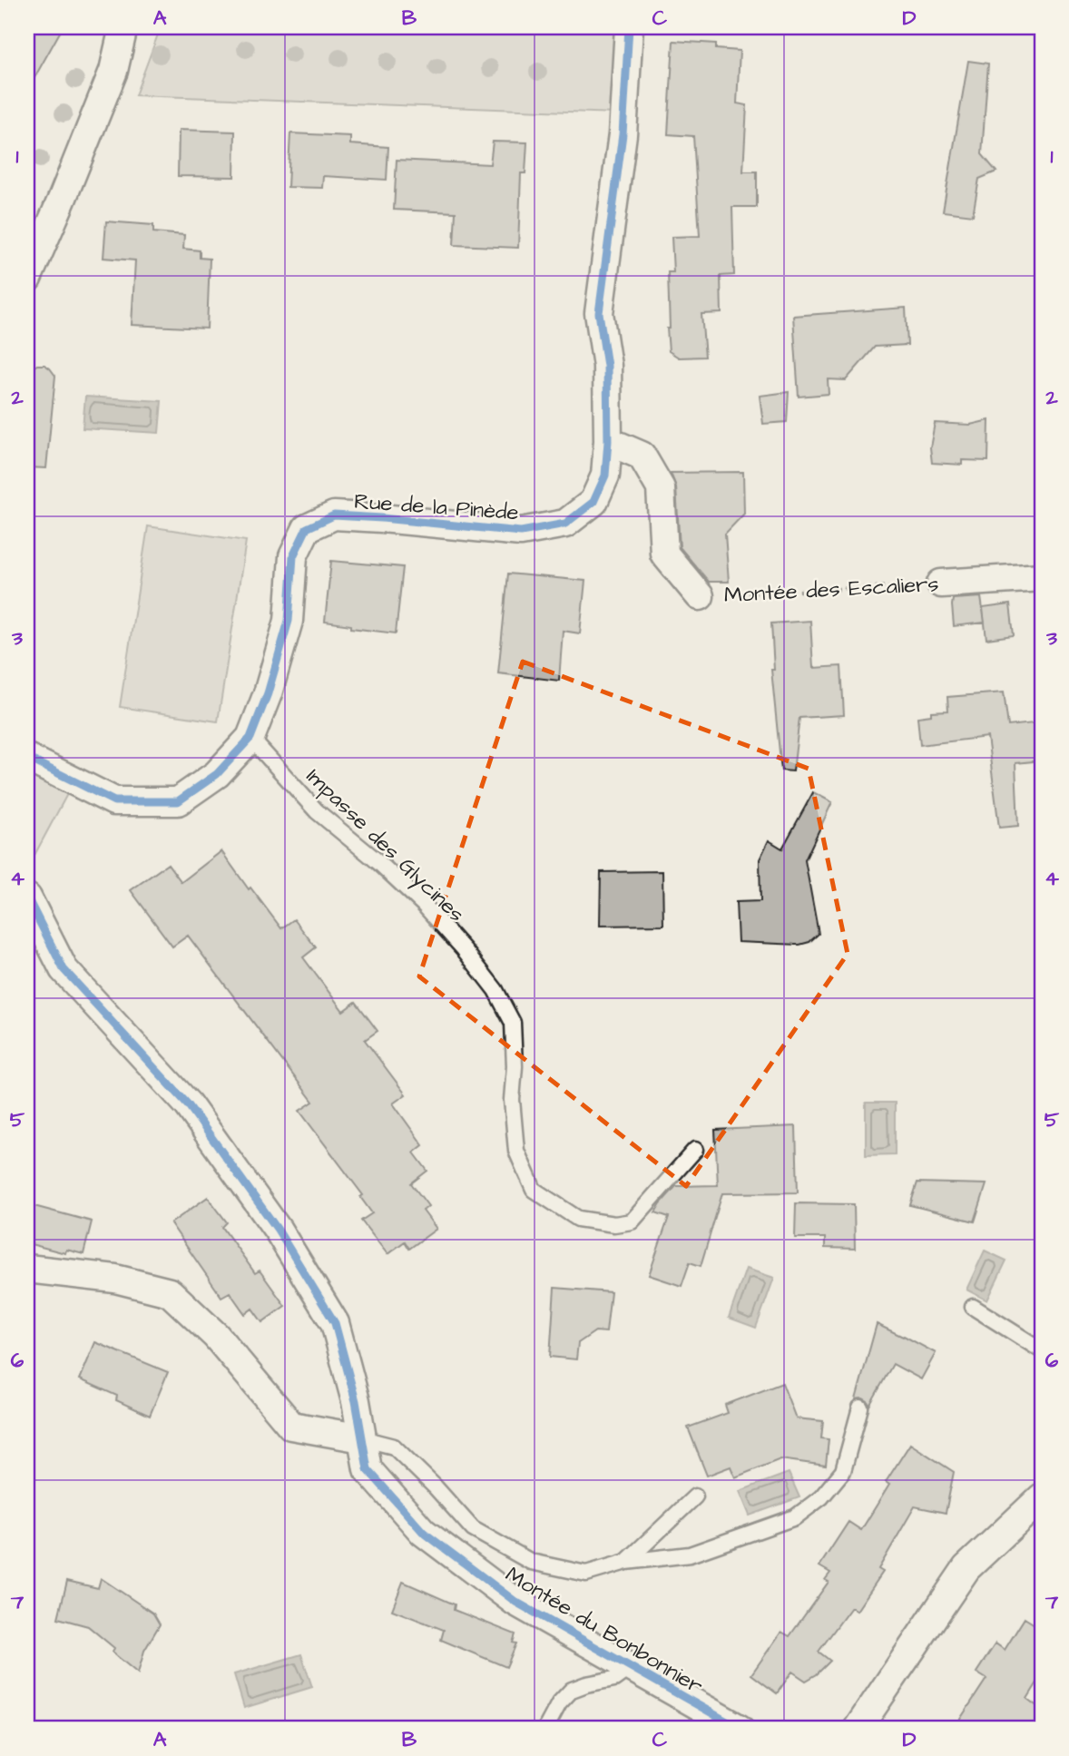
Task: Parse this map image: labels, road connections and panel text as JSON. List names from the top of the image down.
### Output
{
  "streets": {
    "street": ["Rue de la Pinède", "Montée des Escaliers", "Montée du Bonbonnier"],
    "lane": ["Impasse des Glycines"]
  },
  "crossings": [
    ["Rue de la Pinède", "Montée des Escaliers"],
    ["Rue de la Pinède", "Impasse des Glycines"]
  ],
  "grid": {
    "columns": [
      "A",
      "B",
      "C",
      "D"
    ],
    "rows": [
      "1",
      "2",
      "3",
      "4",
      "5",
      "6",
      "7"
    ]
  }
}
